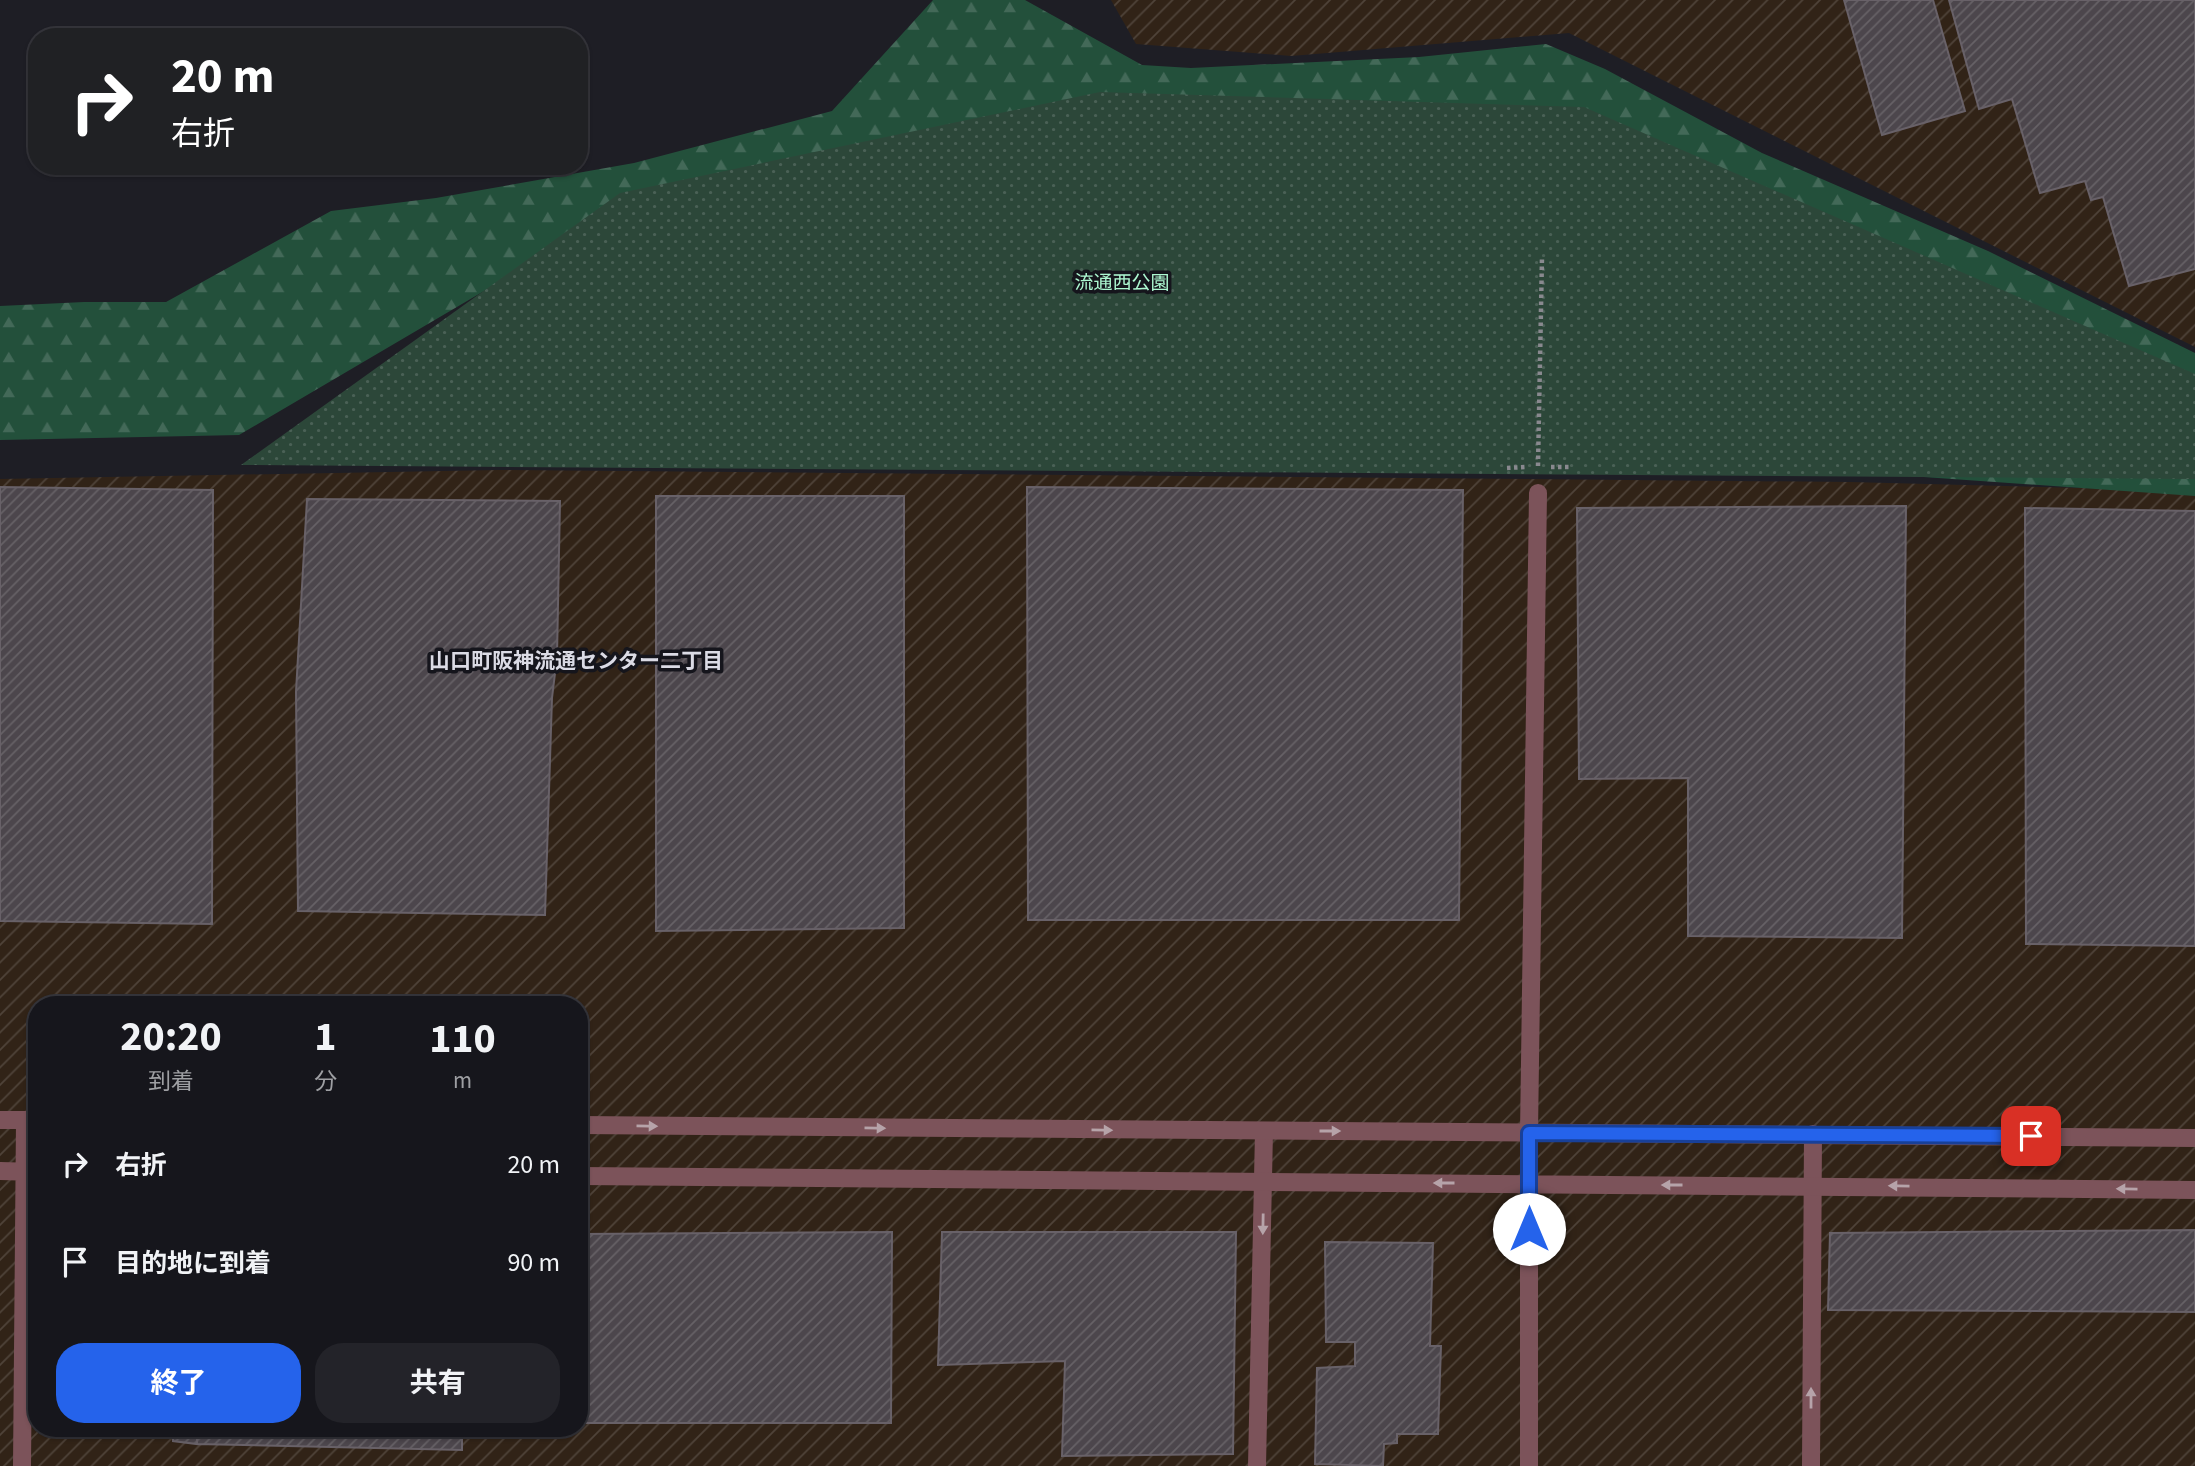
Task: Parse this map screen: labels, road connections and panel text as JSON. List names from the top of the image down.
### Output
{
  "districts": ["山口町阪神流通センター二丁目"],
  "parks": ["流通西公園"],
  "page": {
    "turn": ["20 m", "右折"],
    "eta": [
      "20:20",
      "到着",
      "1",
      "分",
      "110",
      "m"
    ],
    "list": [
      {
        "name": "右折",
        "value": "20 m"
      },
      {
        "name": "目的地に到着",
        "value": "90 m"
      }
    ],
    "buttons": ["終了", "共有"]
  }
}
